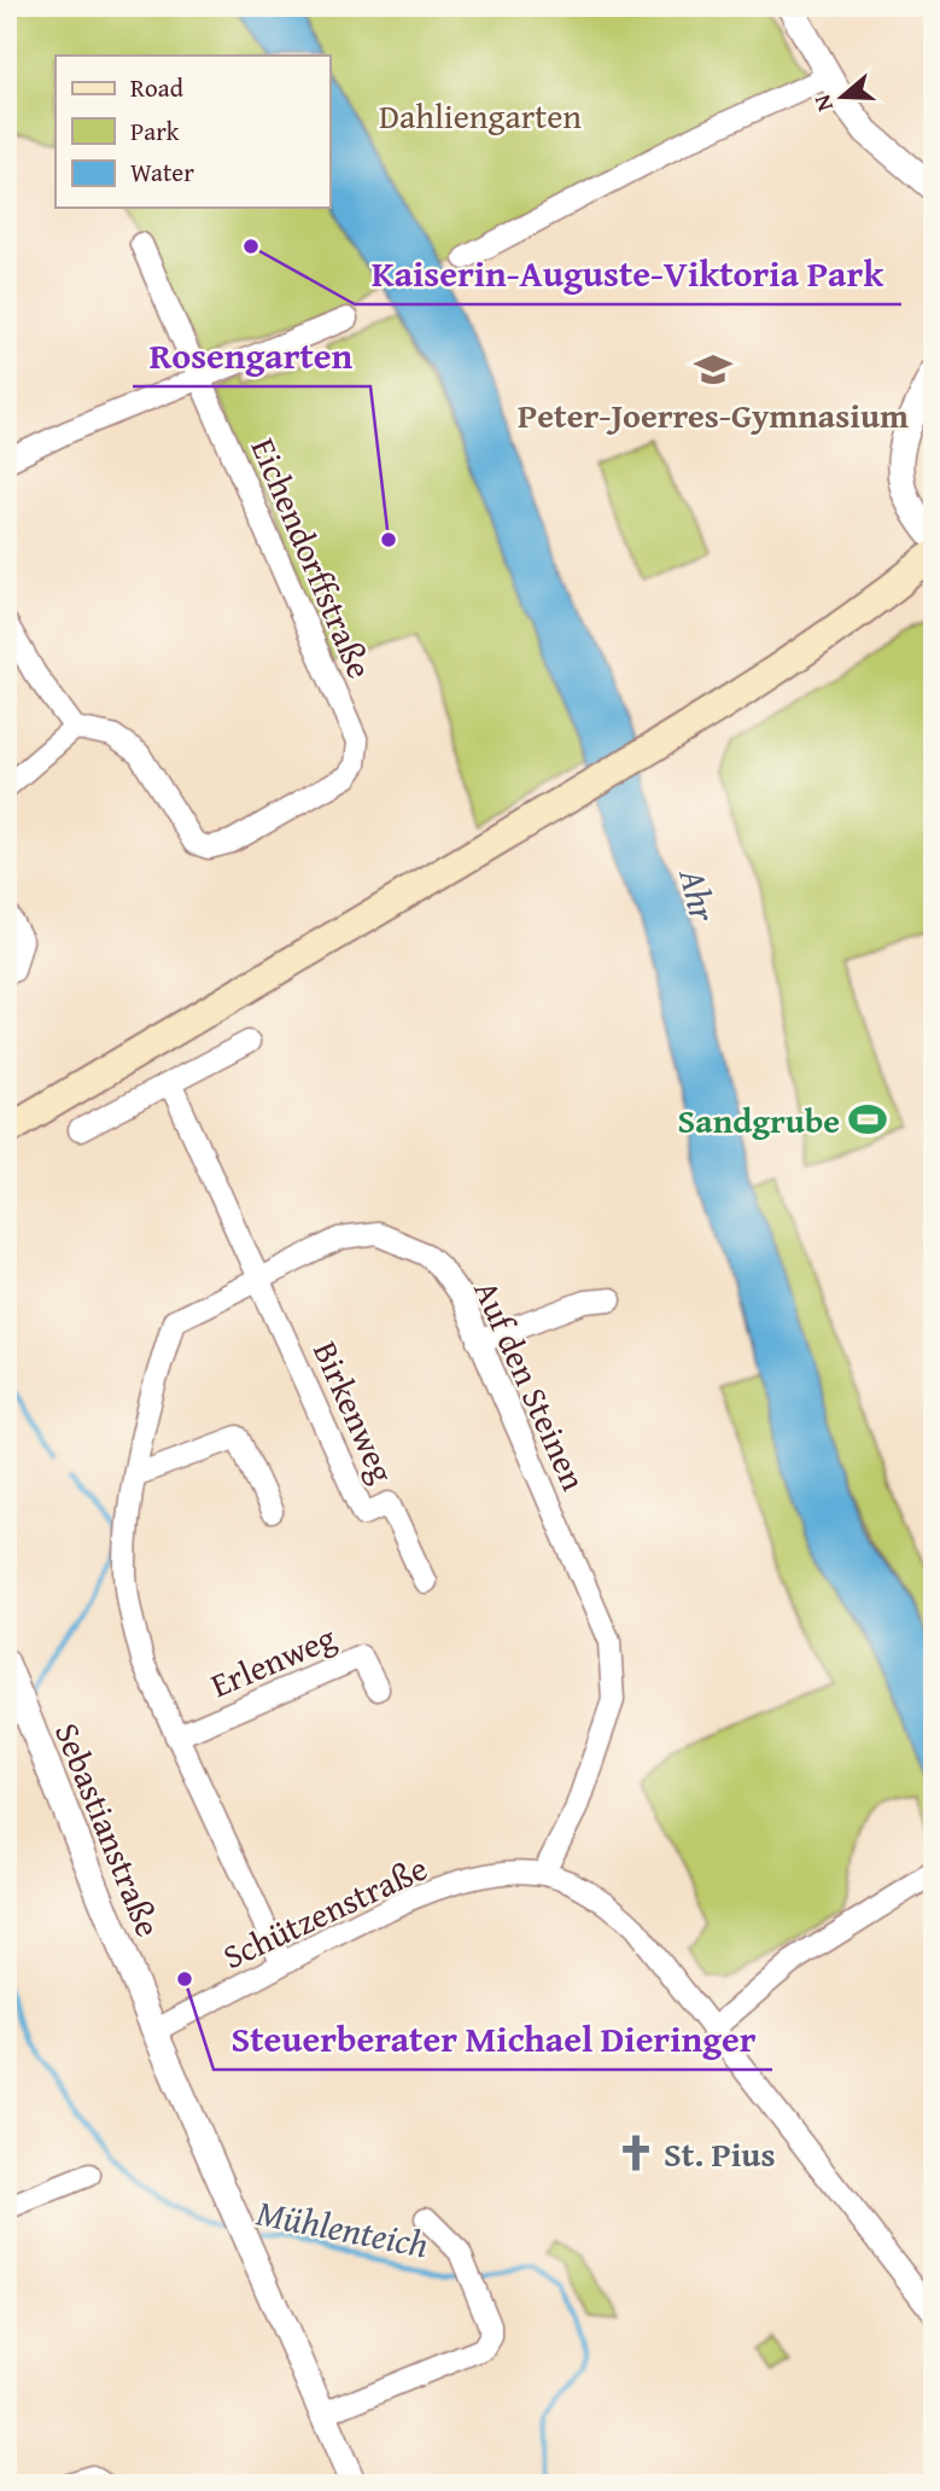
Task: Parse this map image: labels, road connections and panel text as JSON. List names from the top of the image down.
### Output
{
  "streets": {
    "street": [
      "Eichendorffstraße",
      "Auf den Steinen",
      "Birkenweg",
      "Erlenweg",
      "Sebastianstraße",
      "Schützenstraße"
    ]
  },
  "crossings": [
    ["Auf den Steinen", "Birkenweg"],
    ["Auf den Steinen", "Erlenweg"],
    ["Auf den Steinen", "Schützenstraße"],
    ["Sebastianstraße", "Schützenstraße"]
  ],
  "water": ["Ahr", "Mühlenteich"],
  "parks": ["Dahliengarten"],
  "places": {
    "other": ["Kaiserin-Auguste-Viktoria Park", "Rosengarten", "Steuerberater Michael Dieringer"],
    "school or university": ["Peter-Joerres-Gymnasium"],
    "sports": ["Sandgrube"],
    "church": ["St. Pius"]
  },
  "legend": ["Road", "Park", "Water"],
  "north": "left"
}
